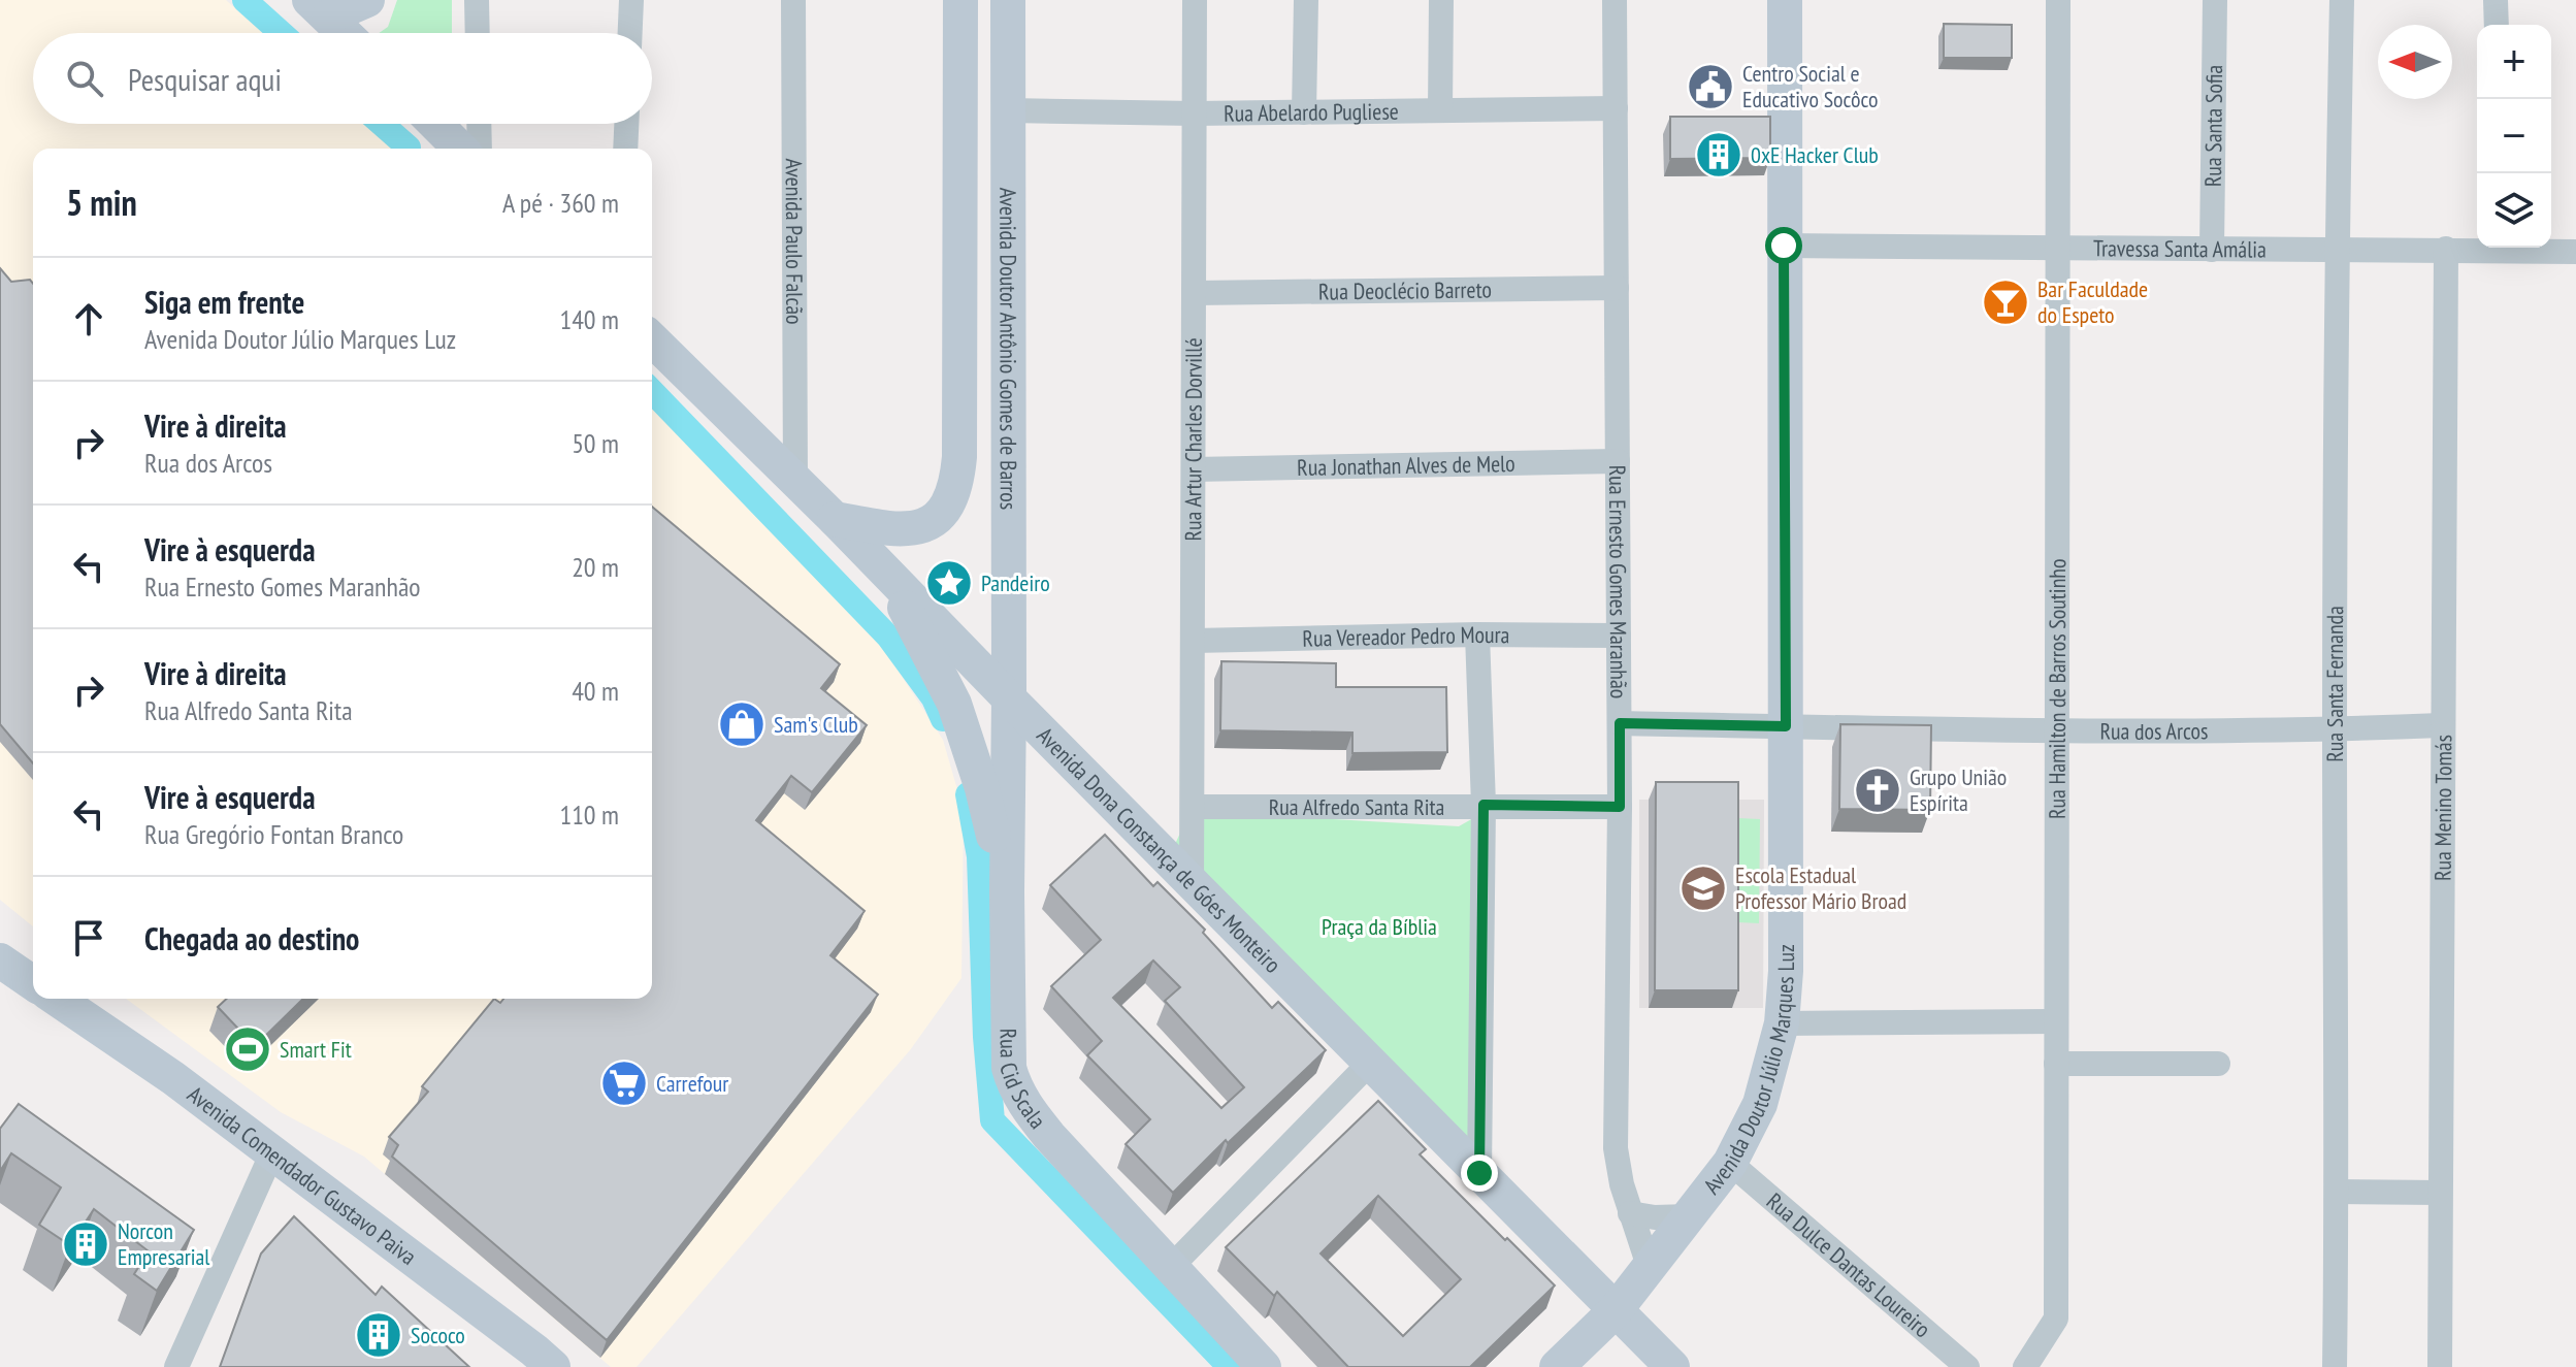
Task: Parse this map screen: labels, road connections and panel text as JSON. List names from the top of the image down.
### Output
{
  "streets": {
    "main road": [
      "Avenida Doutor Antônio Gomes de Barros",
      "Avenida Dona Constança de Góes Monteiro",
      "Avenida Doutor Júlio Marques Luz",
      "Rua Cid Scala",
      "Avenida Comendador Gustavo Paiva"
    ],
    "street": [
      "Rua Abelardo Pugliese",
      "Rua Santa Sofia",
      "Avenida Paulo Falcão",
      "Travessa Santa Amália",
      "Rua Deoclécio Barreto",
      "Rua Artur Charles Dorvillé",
      "Rua Jonathan Alves de Melo",
      "Rua Ernesto Gomes Maranhão",
      "Rua Vereador Pedro Moura",
      "Rua Santa Fernanda",
      "Rua Hamilton de Barros Soutinho",
      "Rua dos Arcos",
      "Rua Alfredo Santa Rita",
      "Rua Menino Tomás",
      "Rua Dulce Dantas Loureiro"
    ]
  },
  "crossings": [
    ["Rua Abelardo Pugliese", "Avenida Doutor Antônio Gomes de Barros"],
    ["Rua Abelardo Pugliese", "Rua Artur Charles Dorvillé"],
    ["Rua Abelardo Pugliese", "Rua Ernesto Gomes Maranhão"],
    ["Rua Santa Sofia", "Travessa Santa Amália"],
    ["Avenida Paulo Falcão", "Avenida Dona Constança de Góes Monteiro"],
    ["Travessa Santa Amália", "Rua Santa Fernanda"],
    ["Travessa Santa Amália", "Rua Hamilton de Barros Soutinho"],
    ["Travessa Santa Amália", "Rua Menino Tomás"],
    ["Travessa Santa Amália", "Avenida Doutor Júlio Marques Luz"],
    ["Rua Deoclécio Barreto", "Rua Artur Charles Dorvillé"],
    ["Rua Deoclécio Barreto", "Rua Ernesto Gomes Maranhão"],
    ["Avenida Doutor Antônio Gomes de Barros", "Avenida Dona Constança de Góes Monteiro"],
    ["Avenida Doutor Antônio Gomes de Barros", "Rua Cid Scala"],
    ["Rua Artur Charles Dorvillé", "Rua Jonathan Alves de Melo"],
    ["Rua Artur Charles Dorvillé", "Rua Vereador Pedro Moura"],
    ["Rua Artur Charles Dorvillé", "Rua Alfredo Santa Rita"],
    ["Rua Artur Charles Dorvillé", "Avenida Dona Constança de Góes Monteiro"],
    ["Rua Jonathan Alves de Melo", "Rua Ernesto Gomes Maranhão"],
    ["Rua Ernesto Gomes Maranhão", "Rua Vereador Pedro Moura"],
    ["Rua Ernesto Gomes Maranhão", "Rua dos Arcos"],
    ["Rua Ernesto Gomes Maranhão", "Rua Alfredo Santa Rita"],
    ["Rua Ernesto Gomes Maranhão", "Avenida Doutor Júlio Marques Luz"],
    ["Rua Santa Fernanda", "Rua dos Arcos"],
    ["Rua Hamilton de Barros Soutinho", "Rua dos Arcos"],
    ["Rua dos Arcos", "Rua Menino Tomás"],
    ["Rua dos Arcos", "Avenida Doutor Júlio Marques Luz"],
    ["Avenida Dona Constança de Góes Monteiro", "Avenida Doutor Júlio Marques Luz"],
    ["Avenida Dona Constança de Góes Monteiro", "Rua Cid Scala"],
    ["Avenida Doutor Júlio Marques Luz", "Rua Dulce Dantas Loureiro"]
  ],
  "parks": ["Praça da Bíblia"],
  "places": {
    "public building": ["Centro Social e Educativo Socôco"],
    "building": ["0xE Hacker Club", "Norcon Empresarial", "Sococo"],
    "bar": ["Bar Faculdade do Espeto"],
    "place": ["Pandeiro"],
    "shop": ["Sam's Club"],
    "church": ["Grupo União Espírita"],
    "school or university": ["Escola Estadual Professor Mário Broad"],
    "sports": ["Smart Fit"],
    "supermarket": ["Carrefour"]
  },
  "north": "left",
  "page": {
    "map_buttons": ["+", "−"],
    "search": "Pesquisar aqui",
    "heading": ["5 min", "A pé · 360 m"],
    "list": [
      ["Siga em frente", "Avenida Doutor Júlio Marques Luz", "140 m"],
      ["Vire à direita", "Rua dos Arcos", "50 m"],
      ["Vire à esquerda", "Rua Ernesto Gomes Maranhão", "20 m"],
      ["Vire à direita", "Rua Alfredo Santa Rita", "40 m"],
      ["Vire à esquerda", "Rua Gregório Fontan Branco", "110 m"],
      "Chegada ao destino"
    ]
  }
}
